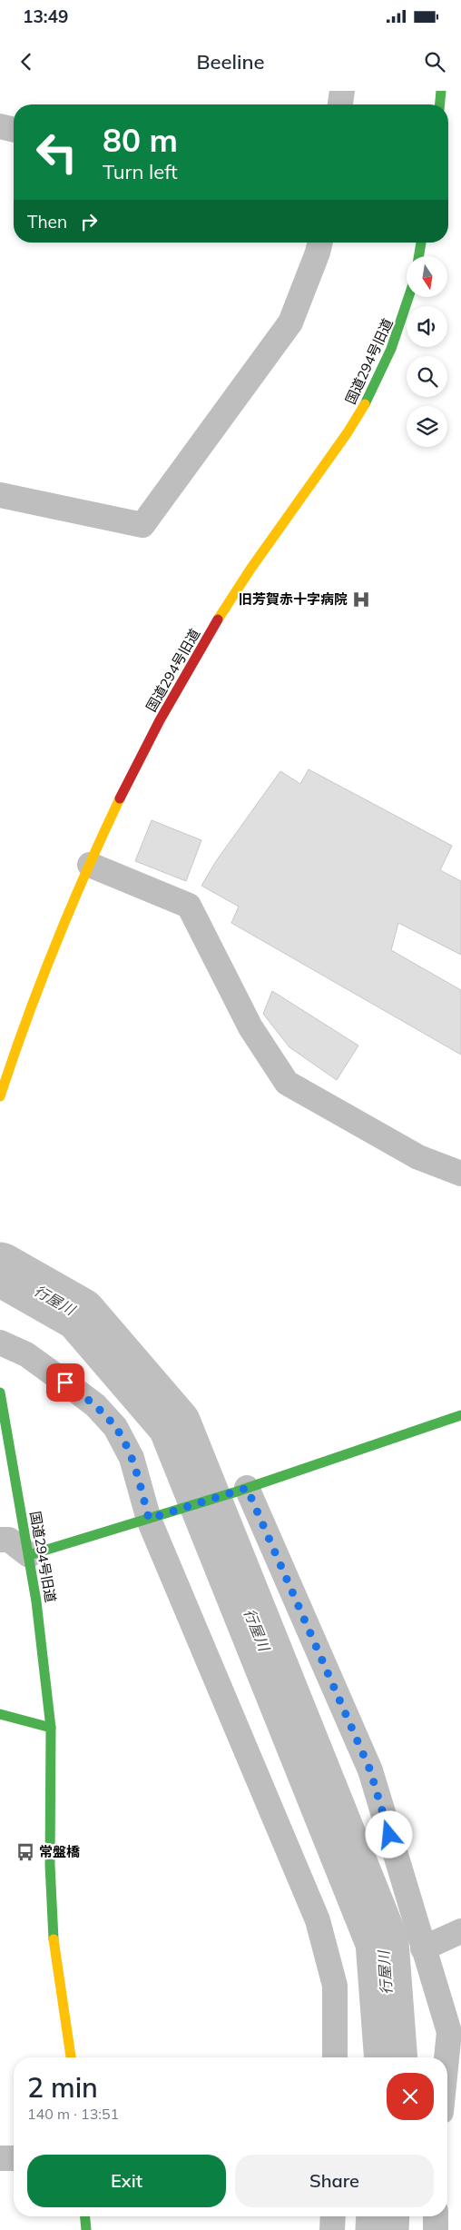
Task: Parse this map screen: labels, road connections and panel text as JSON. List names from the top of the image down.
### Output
{
  "streets": {
    "street": ["国道294号旧道"]
  },
  "water": ["行屋川"],
  "places": {
    "hospital": ["旧芳賀赤十字病院"],
    "bus stop": ["常盤橋"]
  },
  "north": "bottom",
  "page": {
    "status": "13:49",
    "header": "Beeline",
    "turn": ["80 m", "Turn left"],
    "then": "Then",
    "heading": ["2 min", "140 m · 13:51"],
    "buttons": ["Exit", "Share"]
  }
}
